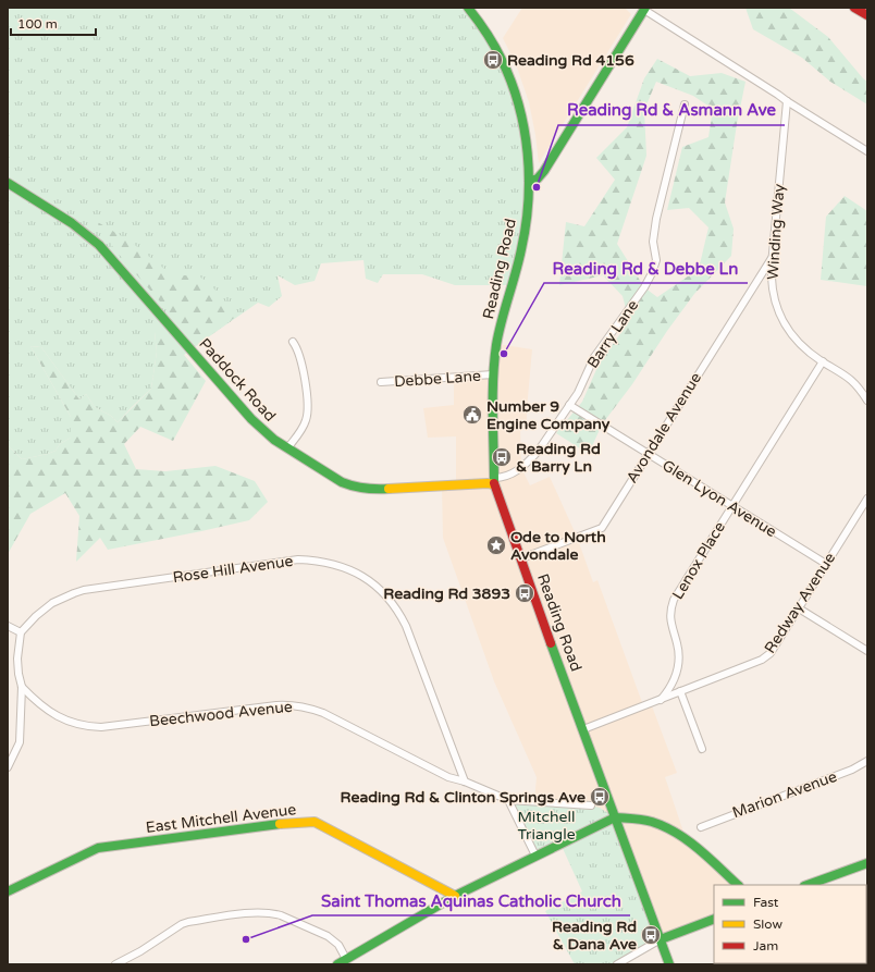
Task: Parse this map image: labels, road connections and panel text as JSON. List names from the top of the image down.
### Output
{
  "streets": {
    "main road": ["Reading Road", "Paddock Road", "East Mitchell Avenue"],
    "street": [
      "Winding Way",
      "Barry Lane",
      "Debbe Lane",
      "Avondale Avenue",
      "Glen Lyon Avenue",
      "Lenox Place",
      "Rose Hill Avenue",
      "Redway Avenue",
      "Beechwood Avenue",
      "Marion Avenue"
    ]
  },
  "crossings": [
    ["Winding Way", "Avondale Avenue"],
    ["Winding Way", "Lenox Place"],
    ["Reading Road", "Barry Lane"],
    ["Reading Road", "Debbe Lane"],
    ["Reading Road", "Paddock Road"],
    ["Reading Road", "Avondale Avenue"],
    ["Barry Lane", "Paddock Road"],
    ["Barry Lane", "Glen Lyon Avenue"],
    ["Avondale Avenue", "Glen Lyon Avenue"],
    ["Glen Lyon Avenue", "Lenox Place"],
    ["Glen Lyon Avenue", "Redway Avenue"],
    ["Lenox Place", "Redway Avenue"],
    ["Rose Hill Avenue", "Beechwood Avenue"]
  ],
  "parks": ["Mitchell Triangle"],
  "places": {
    "bus stop": [
      "Reading Rd 4156",
      "Reading Rd & Barry Ln",
      "Reading Rd 3893",
      "Reading Rd & Clinton Springs Ave",
      "Reading Rd & Dana Ave"
    ],
    "other": ["Reading Rd & Asmann Ave", "Reading Rd & Debbe Ln", "Saint Thomas Aquinas Catholic Church"],
    "public building": ["Number 9 Engine Company"],
    "place": ["Ode to North Avondale"]
  },
  "legend": ["Fast", "Slow", "Jam"],
  "scale_bar": "100 m"
}
